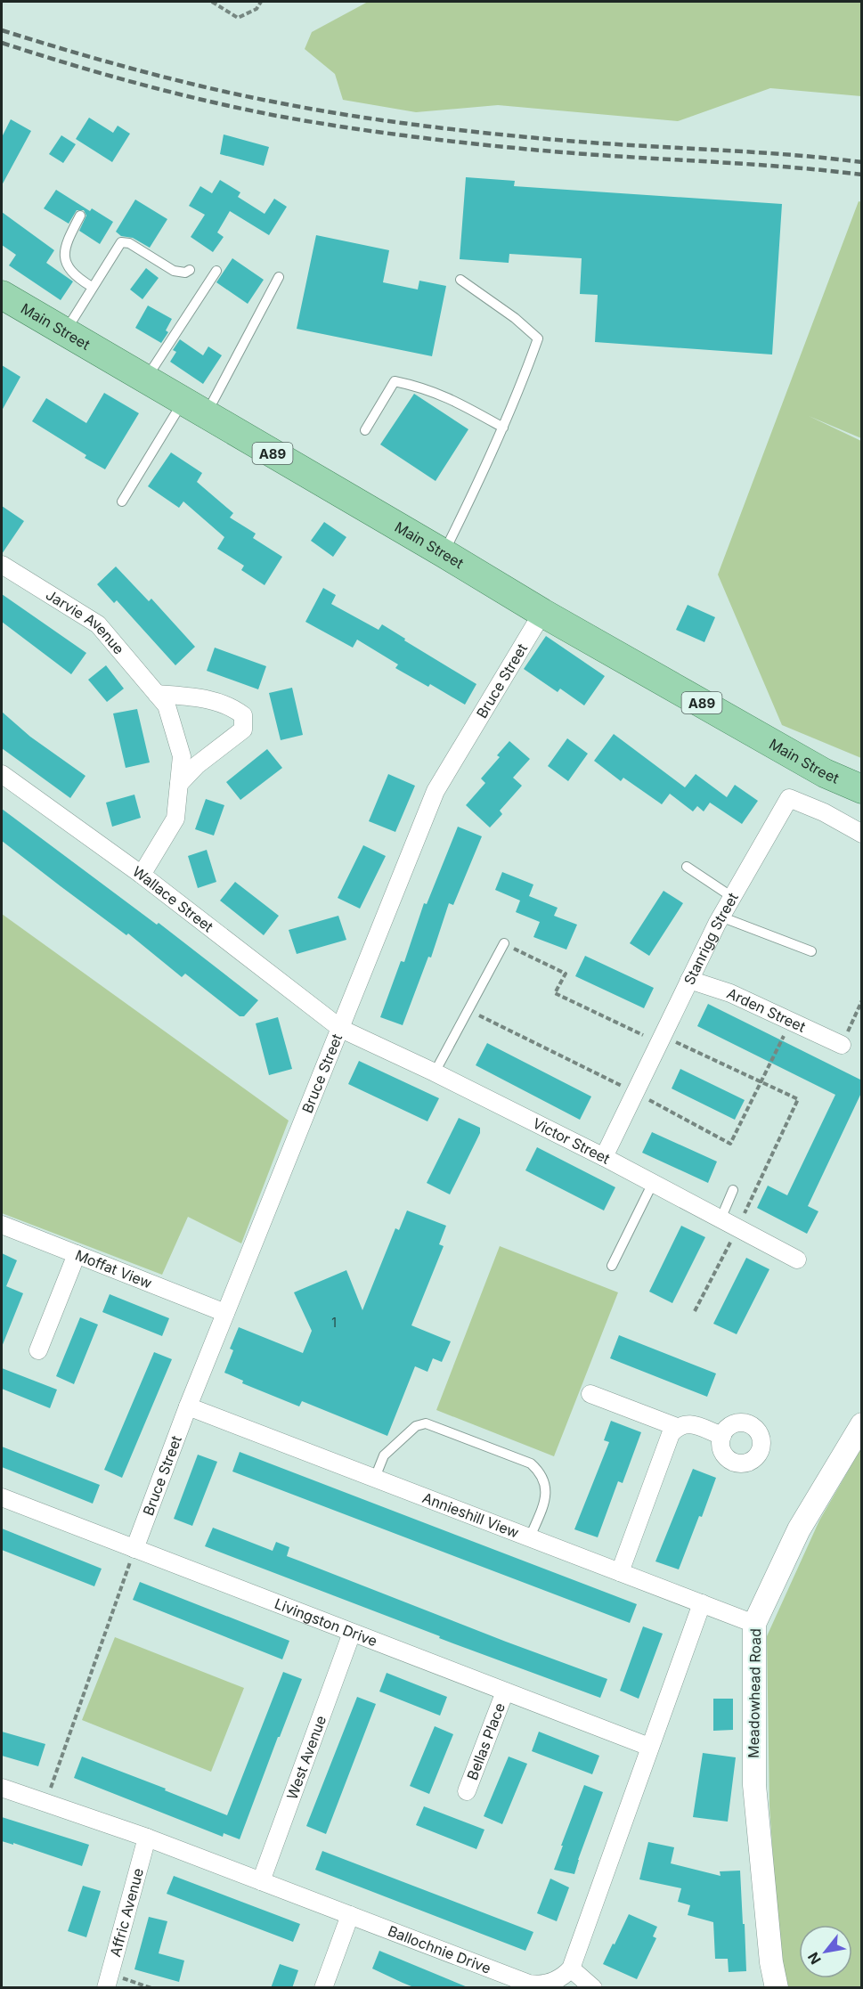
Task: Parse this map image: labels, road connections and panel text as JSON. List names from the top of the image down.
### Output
{
  "streets": {
    "main road": ["Main Street", "A89"],
    "street": [
      "Jarvie Avenue",
      "Bruce Street",
      "Wallace Street",
      "Stanrigg Street",
      "Arden Street",
      "Victor Street",
      "Moffat View",
      "Annieshill View",
      "Livingston Drive",
      "Meadowhead Road",
      "Bellas Place",
      "West Avenue",
      "Affric Avenue",
      "Ballochnie Drive"
    ]
  },
  "crossings": [
    ["Main Street", "Bruce Street"],
    ["Jarvie Avenue", "Wallace Street"],
    ["Bruce Street", "Wallace Street"],
    ["Bruce Street", "Victor Street"],
    ["Bruce Street", "Moffat View"],
    ["Bruce Street", "Annieshill View"],
    ["Bruce Street", "Livingston Drive"],
    ["Wallace Street", "Victor Street"],
    ["Stanrigg Street", "Arden Street"],
    ["Stanrigg Street", "Victor Street"],
    ["Annieshill View", "Meadowhead Road"],
    ["Livingston Drive", "Bellas Place"],
    ["Livingston Drive", "West Avenue"],
    ["West Avenue", "Ballochnie Drive"],
    ["Affric Avenue", "Ballochnie Drive"]
  ],
  "house_numbers": ["1"],
  "north": "bottom left"
}
